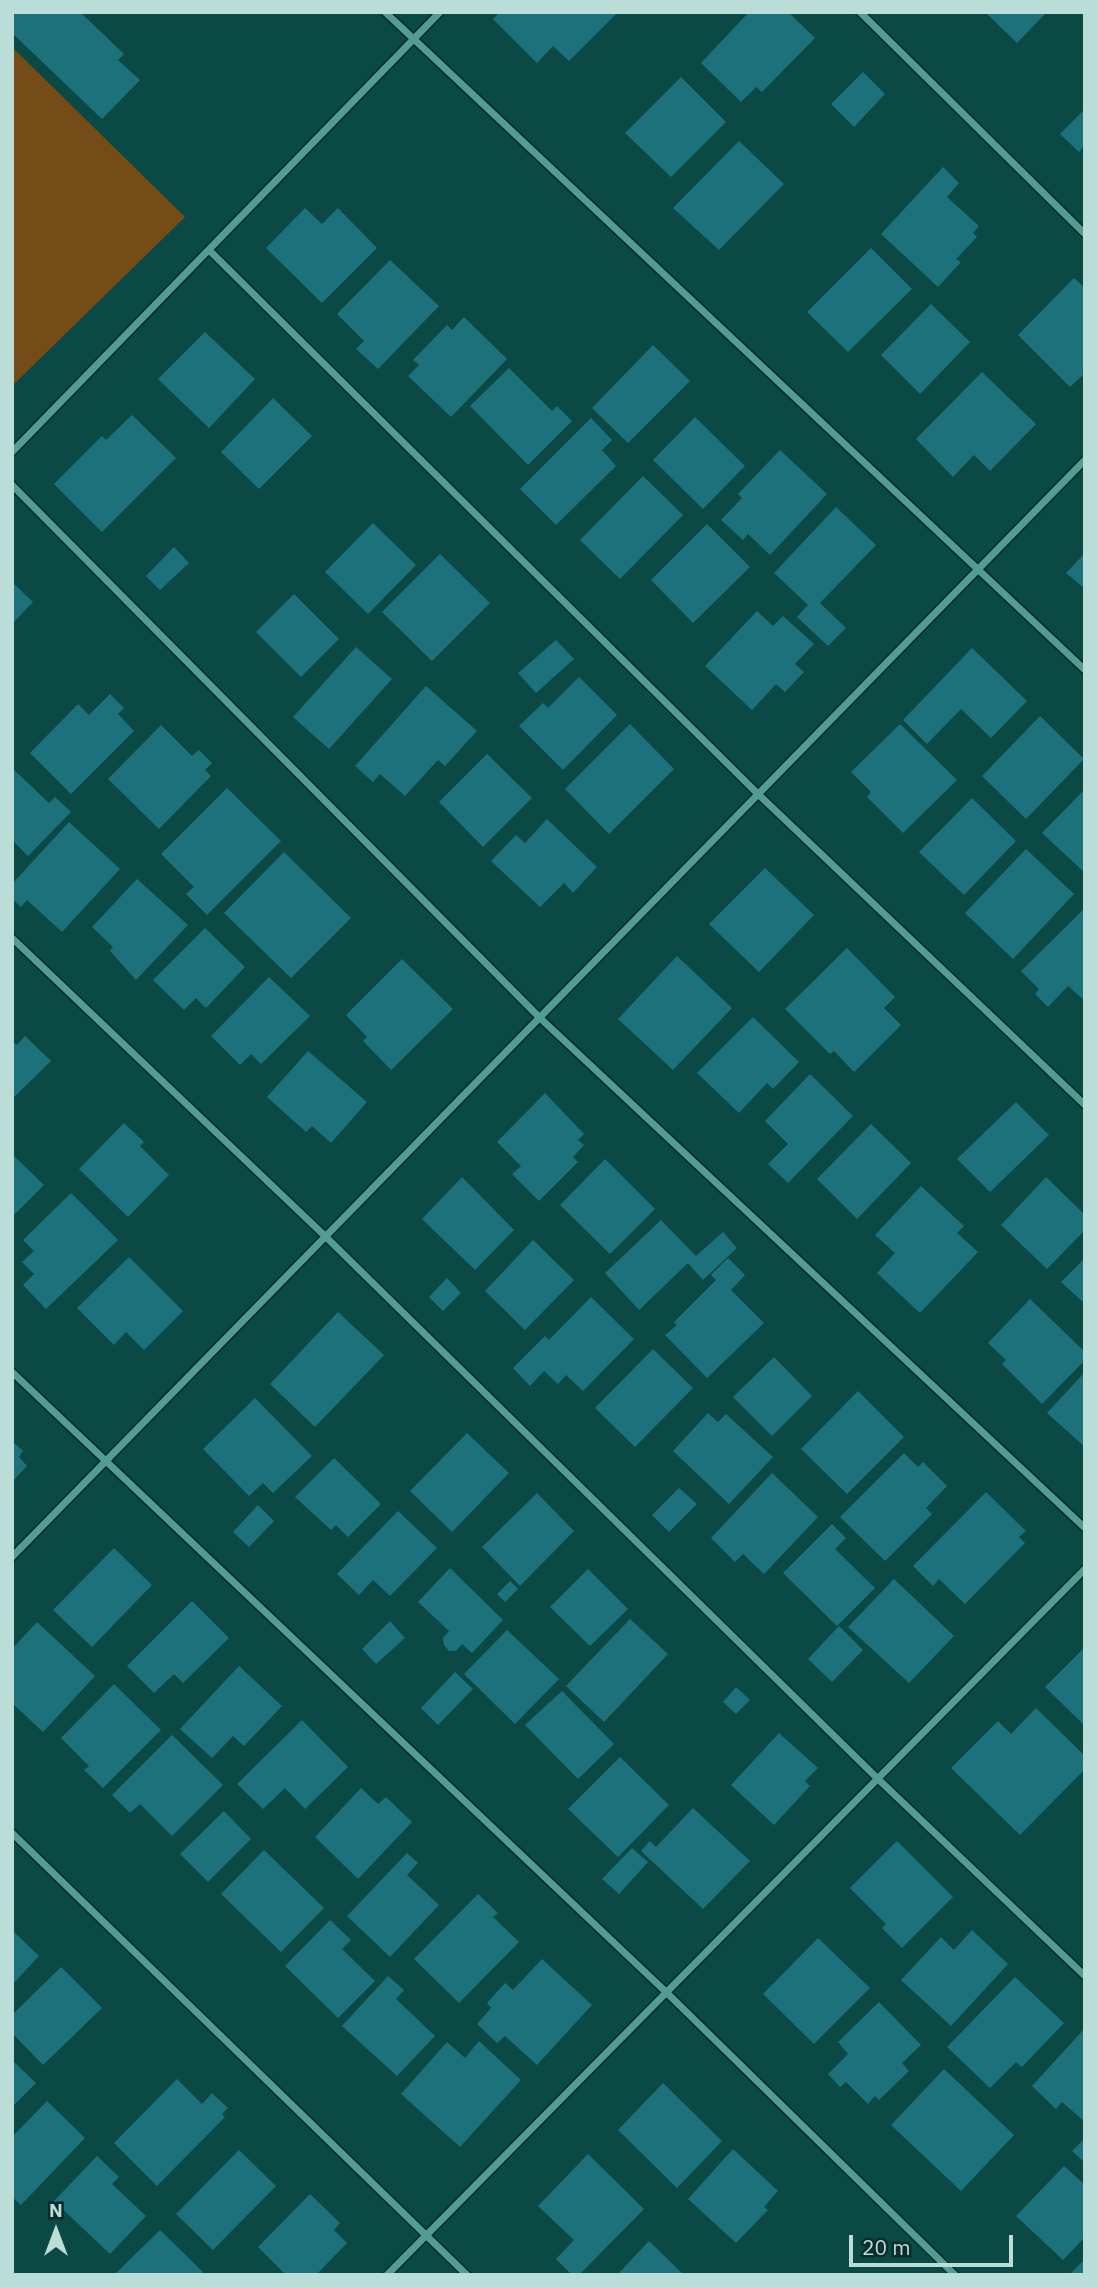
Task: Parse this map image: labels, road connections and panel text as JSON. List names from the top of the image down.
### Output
{
  "scale_bar": "20 m",
  "north": "top"
}
